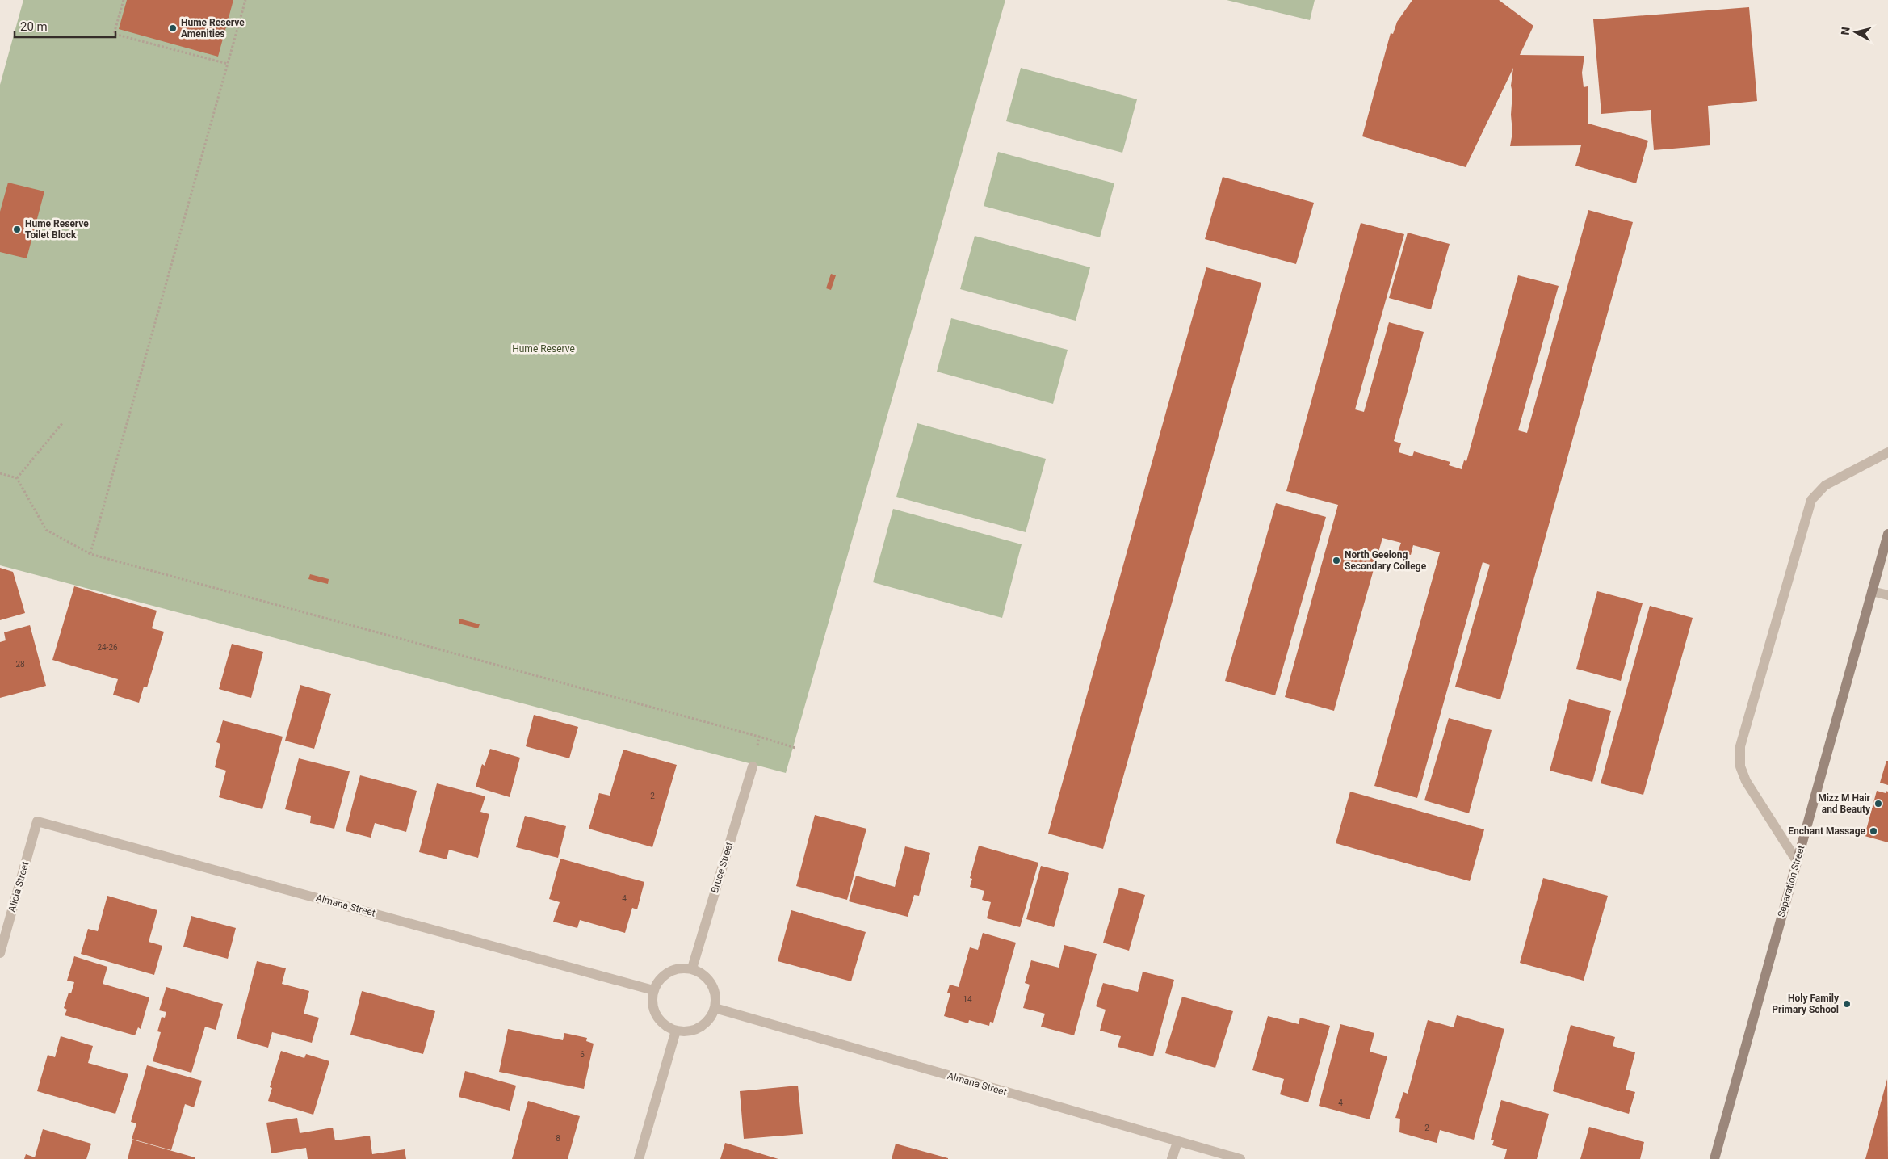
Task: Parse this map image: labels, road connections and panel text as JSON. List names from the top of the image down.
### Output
{
  "streets": {
    "main road": ["Separation Street"],
    "street": ["Bruce Street", "Alicia Street", "Almana Street"]
  },
  "crossings": [
    ["Bruce Street", "Almana Street"],
    ["Alicia Street", "Almana Street"]
  ],
  "parks": ["Hume Reserve"],
  "places": [
    "Hume Reserve Amenities",
    "Hume Reserve Toilet Block",
    "North Geelong Secondary College",
    "Mizz M Hair and Beauty",
    "Enchant Massage",
    "Holy Family Primary School"
  ],
  "house_numbers": [
    "24-26",
    "28",
    "2",
    "4",
    "14",
    "6",
    "4",
    "2",
    "8"
  ],
  "scale_bar": "20 m",
  "north": "left"
}
